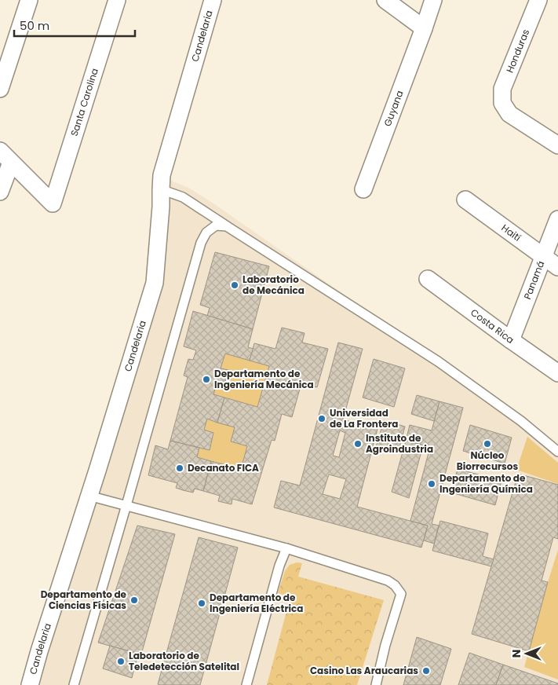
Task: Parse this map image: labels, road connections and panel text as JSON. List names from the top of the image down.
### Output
{
  "streets": {
    "street": [
      "Candelaria",
      "Honduras",
      "Santa Carolina",
      "Guyana",
      "Haití",
      "Panamá",
      "Costa Rica"
    ]
  },
  "crossings": [
    ["Haití", "Panamá"],
    ["Panamá", "Costa Rica"]
  ],
  "places": [
    "Laboratorio de Mecánica",
    "Departamento de Ingeniería Mecánica",
    "Universidad de La Frontera",
    "Instituto de Agroindustria",
    "Núcleo Biorrecursos",
    "Decanato FICA",
    "Departamento de Ingeniería Química",
    "Departamento de Ciencias Físicas",
    "Departamento de Ingeniería Eléctrica",
    "Laboratorio de Teledetección Satelital",
    "Casino Las Araucarias"
  ],
  "scale_bar": "50 m",
  "north": "left"
}
